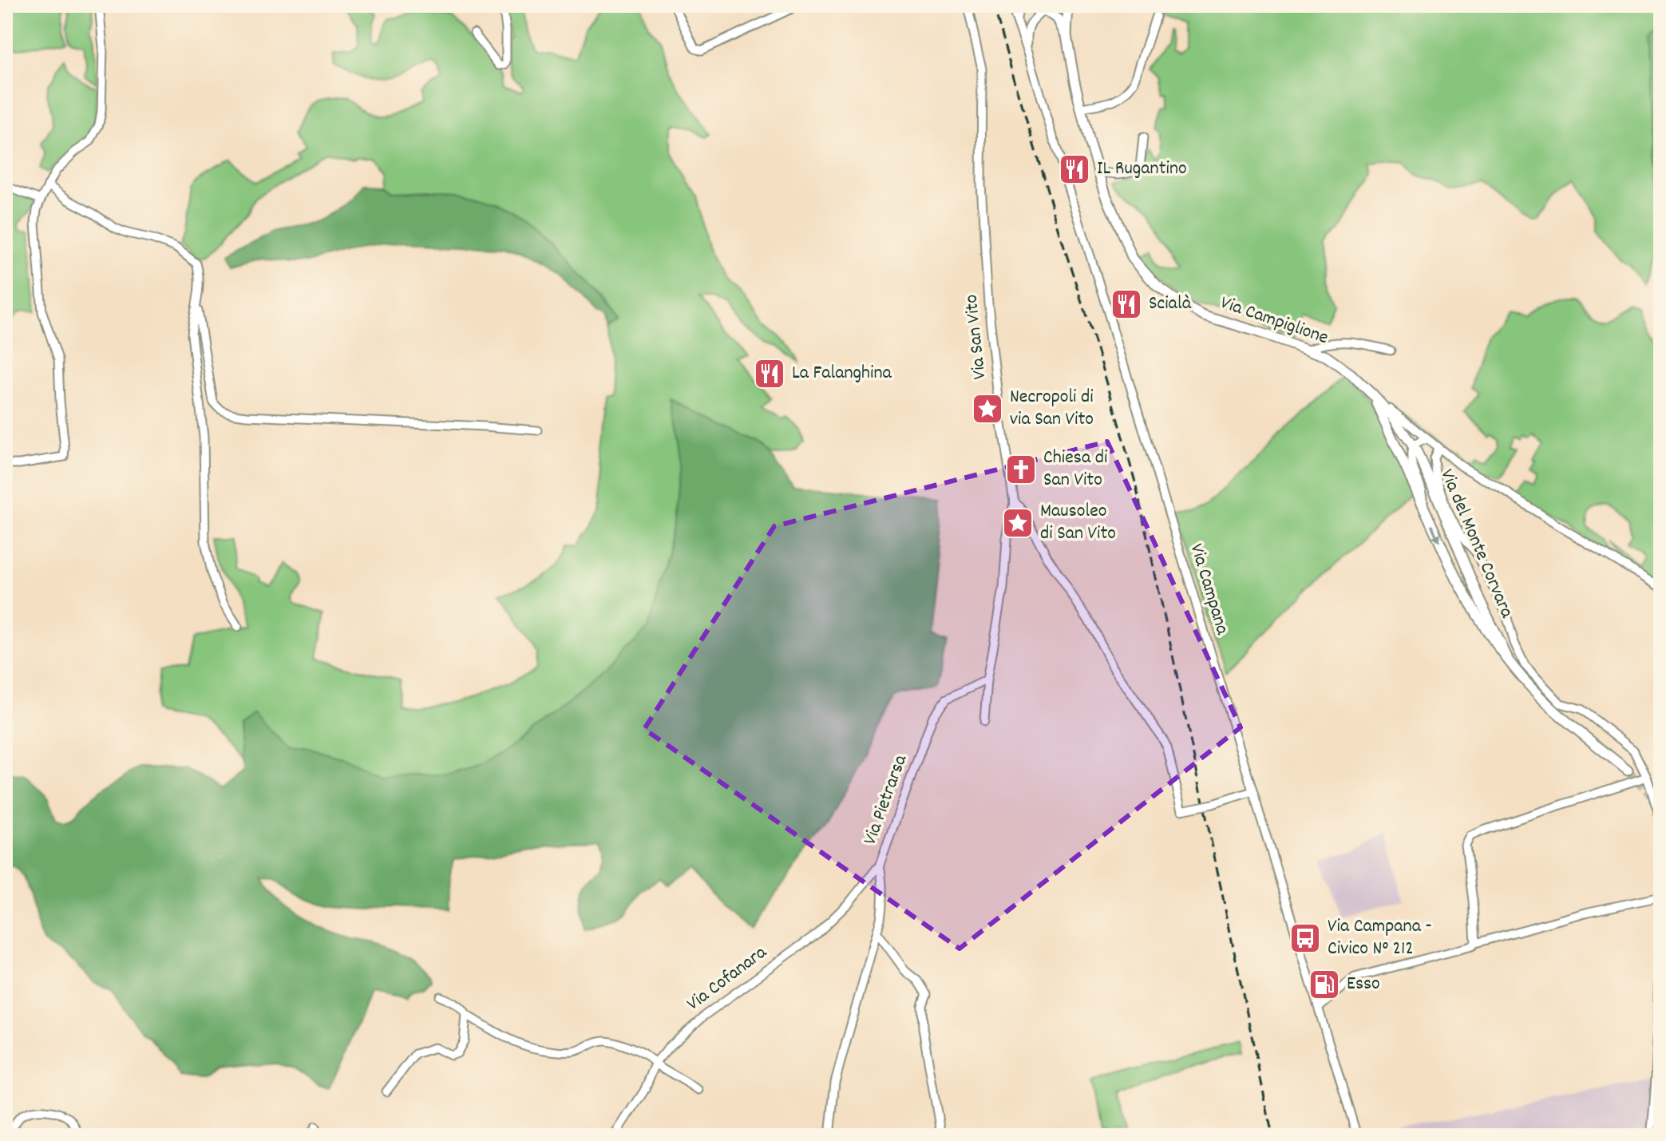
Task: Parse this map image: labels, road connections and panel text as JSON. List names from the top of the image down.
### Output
{
  "streets": {
    "main road": ["Via Campiglione", "Via del Monte Corvara"],
    "street": [
      "Via San Vito",
      "Via Campana",
      "Via Pietrarsa",
      "Via Cofanara"
    ]
  },
  "crossings": [
    ["Via Campiglione", "Via del Monte Corvara"],
    ["Via Campiglione", "Via Campana"],
    ["Via San Vito", "Via Campana"],
    ["Via Pietrarsa", "Via Cofanara"]
  ],
  "places": {
    "restaurant": ["IL Rugantino", "Scialà", "La Falanghina"],
    "place": ["Necropoli di via San Vito", "Mausoleo di San Vito"],
    "church": ["Chiesa di San Vito"],
    "bus stop": ["Via Campana - Civico N° 212"],
    "fuel station": ["Esso"]
  }
}
